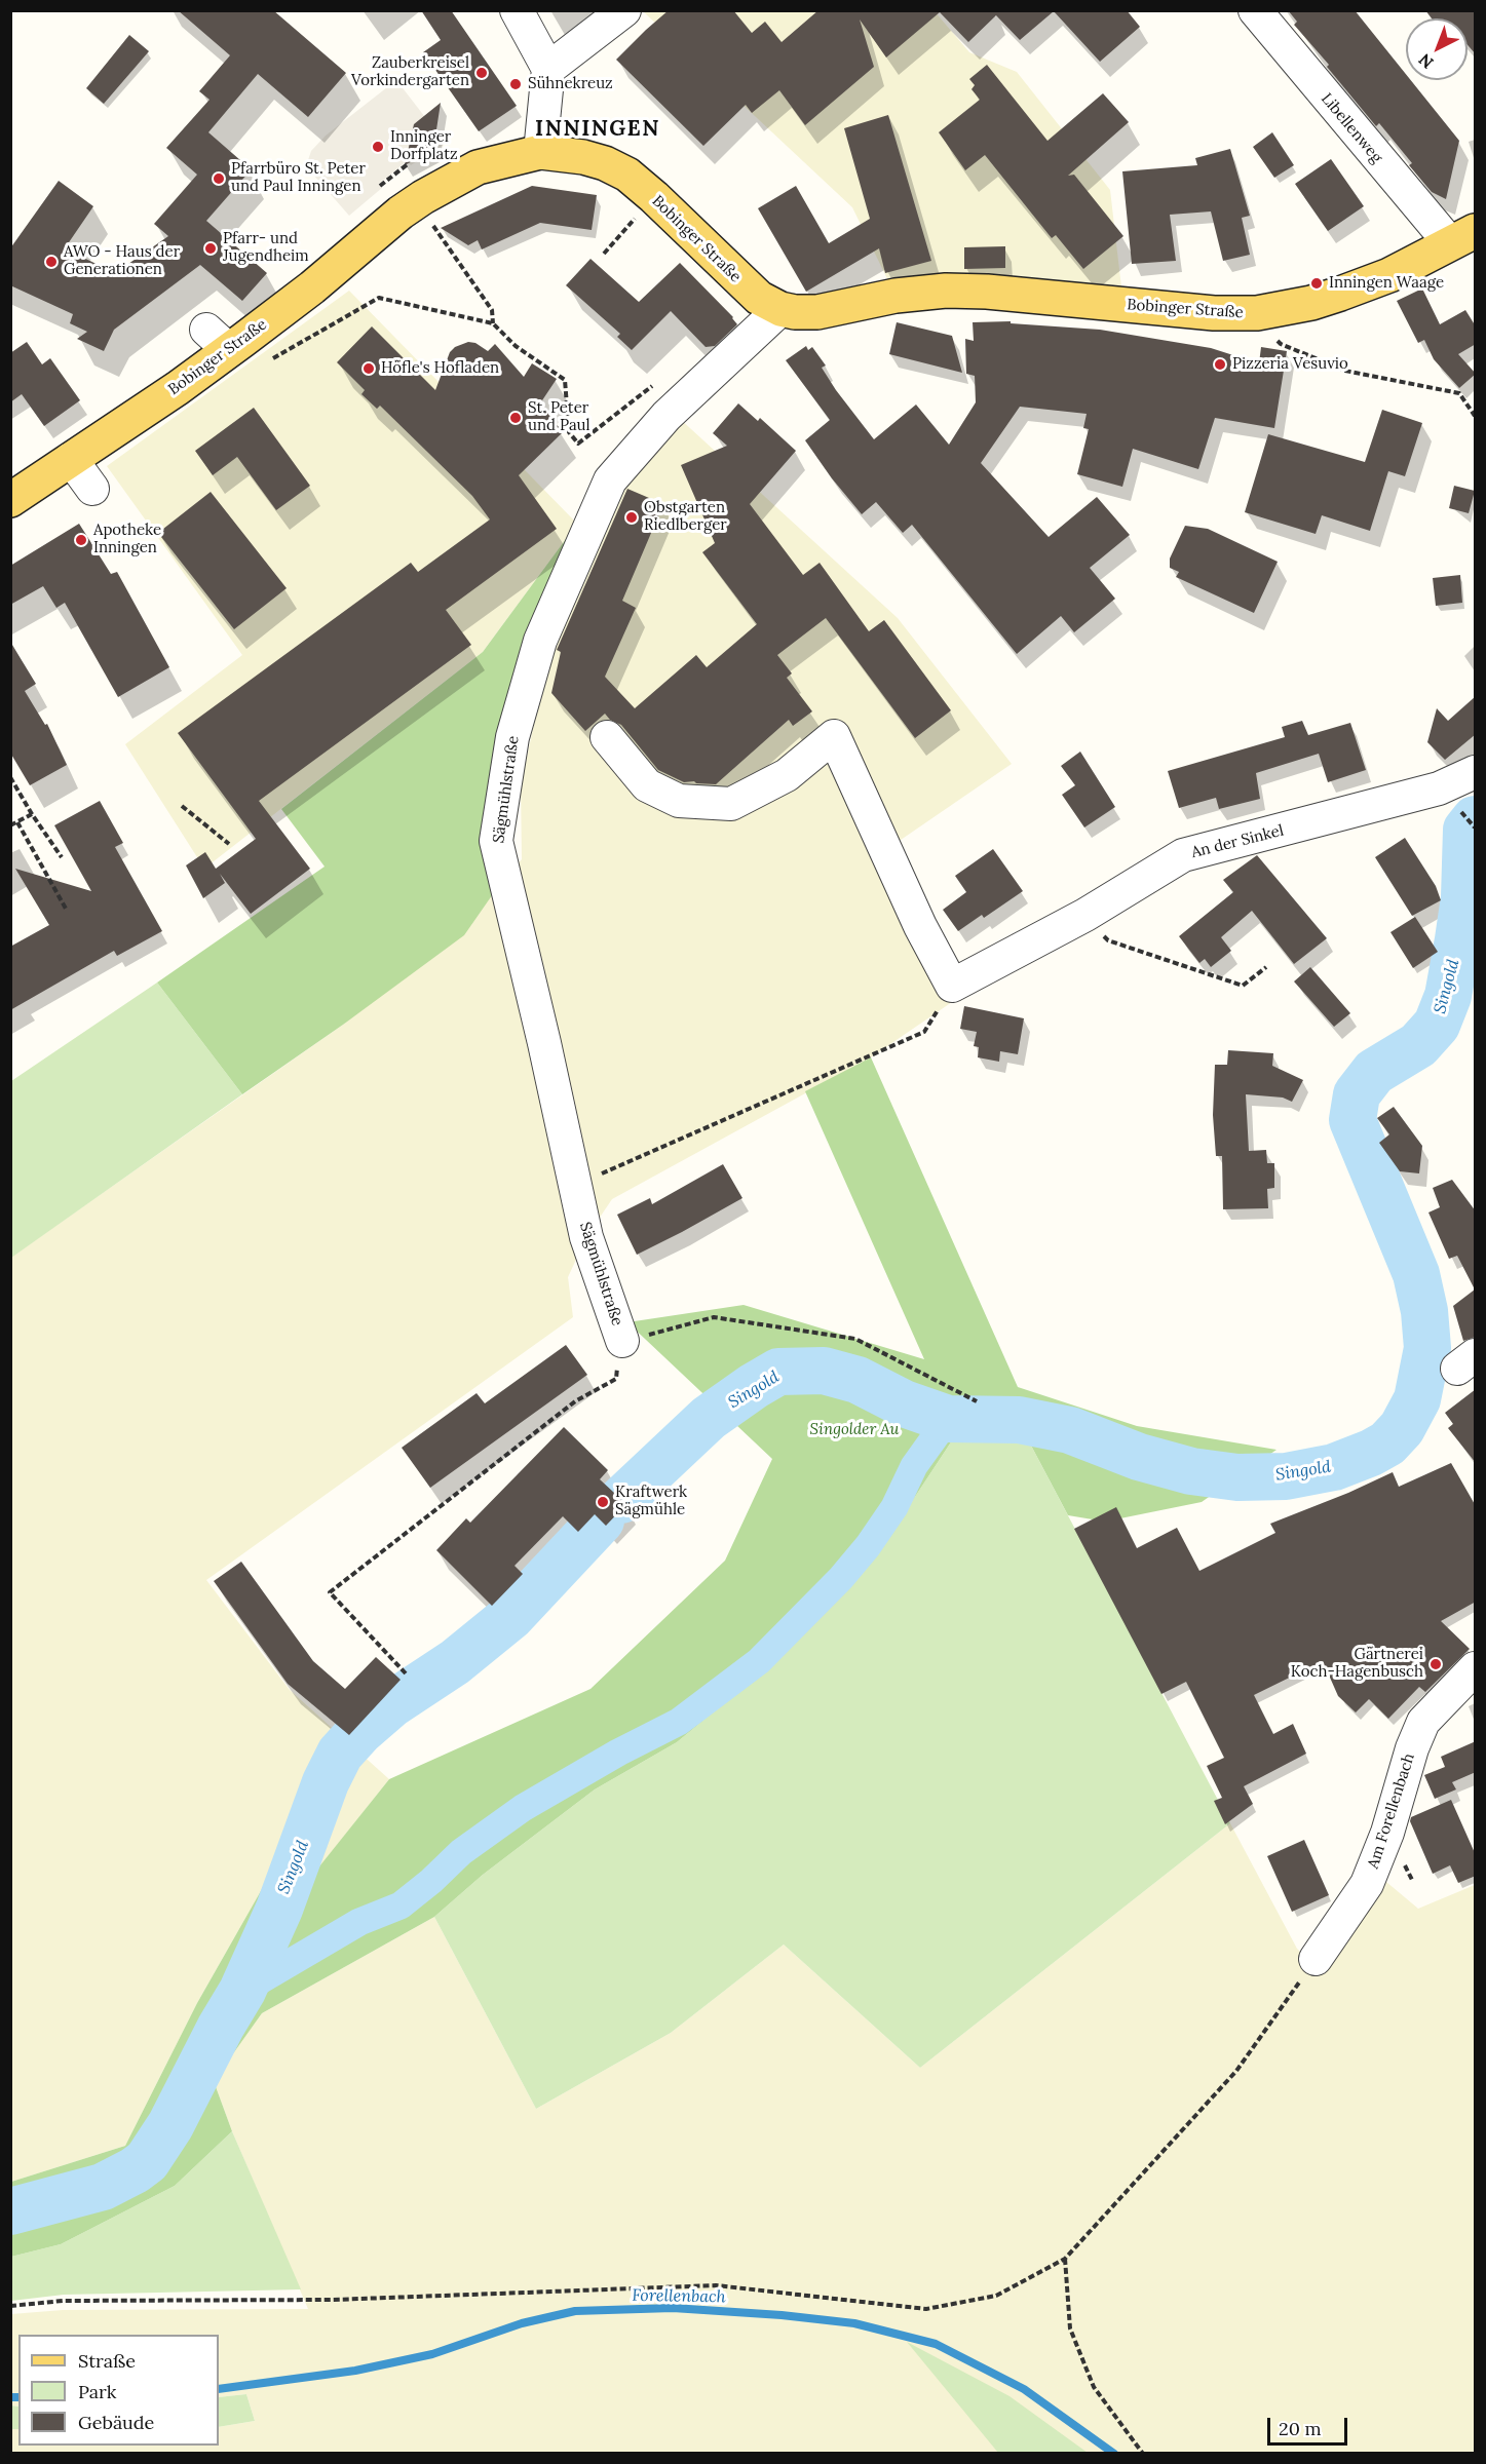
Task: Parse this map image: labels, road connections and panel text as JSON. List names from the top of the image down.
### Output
{
  "streets": {
    "main road": ["Bobinger Straße"],
    "street": [
      "Libellenweg",
      "Sägmühlstraße",
      "An der Sinkel",
      "Am Forellenbach"
    ]
  },
  "crossings": [
    ["Libellenweg", "Bobinger Straße"],
    ["Bobinger Straße", "Sägmühlstraße"]
  ],
  "districts": ["INNINGEN"],
  "water": ["Singold", "Forellenbach"],
  "parks": ["Singolder Au"],
  "places": [
    "Zauberkreisel Vorkindergarten",
    "Sühnekreuz",
    "Inninger Dorfplatz",
    "Pfarrbüro St. Peter und Paul Inningen",
    "Pfarr- und Jugendheim",
    "AWO - Haus der Generationen",
    "Inningen Waage",
    "Pizzeria Vesuvio",
    "Höfle's Hofladen",
    "St. Peter und Paul",
    "Obstgarten Riedlberger",
    "Apotheke Inningen",
    "Kraftwerk Sägmühle",
    "Gärtnerei Koch-Hagenbusch"
  ],
  "legend": ["Straße", "Park", "Gebäude"],
  "scale_bar": "20 m",
  "north": "bottom left"
}
